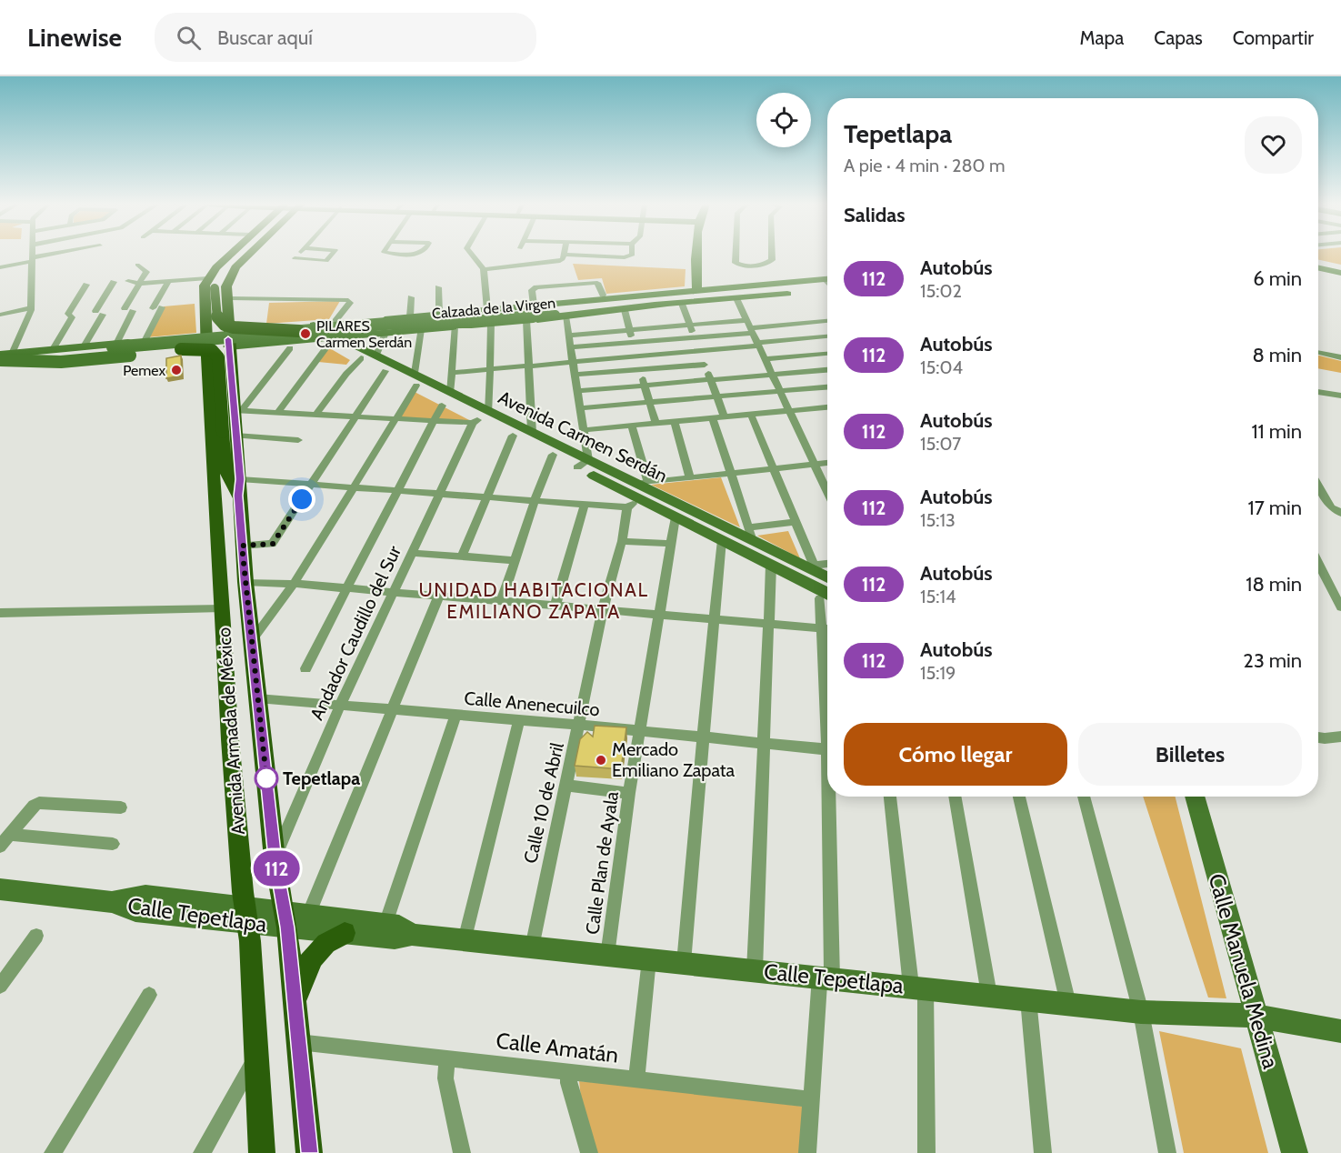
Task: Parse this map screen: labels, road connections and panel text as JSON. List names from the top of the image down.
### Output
{
  "streets": {
    "main road": ["Avenida Armada de México"],
    "street": [
      "Calzada de la Virgen",
      "Avenida Carmen Serdán",
      "Andador Caudillo del Sur",
      "Calle Anenecuilco",
      "Calle 10 de Abril",
      "Calle Plan de Ayala",
      "Calle Tepetlapa",
      "Calle Manuela Medina",
      "Calle Amatán"
    ]
  },
  "crossings": [
    ["Calzada de la Virgen", "Avenida Carmen Serdán"],
    ["Calzada de la Virgen", "Avenida Armada de México"],
    ["Avenida Carmen Serdán", "Andador Caudillo del Sur"],
    ["Avenida Carmen Serdán", "Calle 10 de Abril"],
    ["Avenida Carmen Serdán", "Calle Plan de Ayala"],
    ["Andador Caudillo del Sur", "Calle Anenecuilco"],
    ["Andador Caudillo del Sur", "Avenida Armada de México"],
    ["Calle Anenecuilco", "Avenida Armada de México"],
    ["Calle Anenecuilco", "Calle 10 de Abril"],
    ["Calle Anenecuilco", "Calle Plan de Ayala"],
    ["Avenida Armada de México", "Calle Tepetlapa"],
    ["Avenida Armada de México", "Calle Amatán"],
    ["Calle 10 de Abril", "Calle Tepetlapa"],
    ["Calle Plan de Ayala", "Calle Tepetlapa"],
    ["Calle Tepetlapa", "Calle Manuela Medina"]
  ],
  "districts": ["UNIDAD HABITACIONAL EMILIANO ZAPATA"],
  "places": [
    "PILARES Carmen Serdán",
    "Pemex",
    "Mercado Emiliano Zapata",
    "Tepetlapa"
  ],
  "lines": ["bus line 112"],
  "page": {
    "header": "Linewise",
    "search": "Buscar aquí",
    "nav": ["Mapa", "Capas", "Compartir"],
    "on_map": "112",
    "heading": [
      ["Tepetlapa", "A pie · 4 min · 280 m"],
      "Salidas"
    ],
    "list": [
      {
        "mark": "112",
        "name": "Autobús",
        "note": "15:02",
        "value": "6 min"
      },
      {
        "mark": "112",
        "name": "Autobús",
        "note": "15:04",
        "value": "8 min"
      },
      {
        "mark": "112",
        "name": "Autobús",
        "note": "15:07",
        "value": "11 min"
      },
      {
        "mark": "112",
        "name": "Autobús",
        "note": "15:13",
        "value": "17 min"
      },
      {
        "mark": "112",
        "name": "Autobús",
        "note": "15:14",
        "value": "18 min"
      },
      {
        "mark": "112",
        "name": "Autobús",
        "note": "15:19",
        "value": "23 min"
      }
    ],
    "buttons": ["Cómo llegar", "Billetes"]
  }
}
